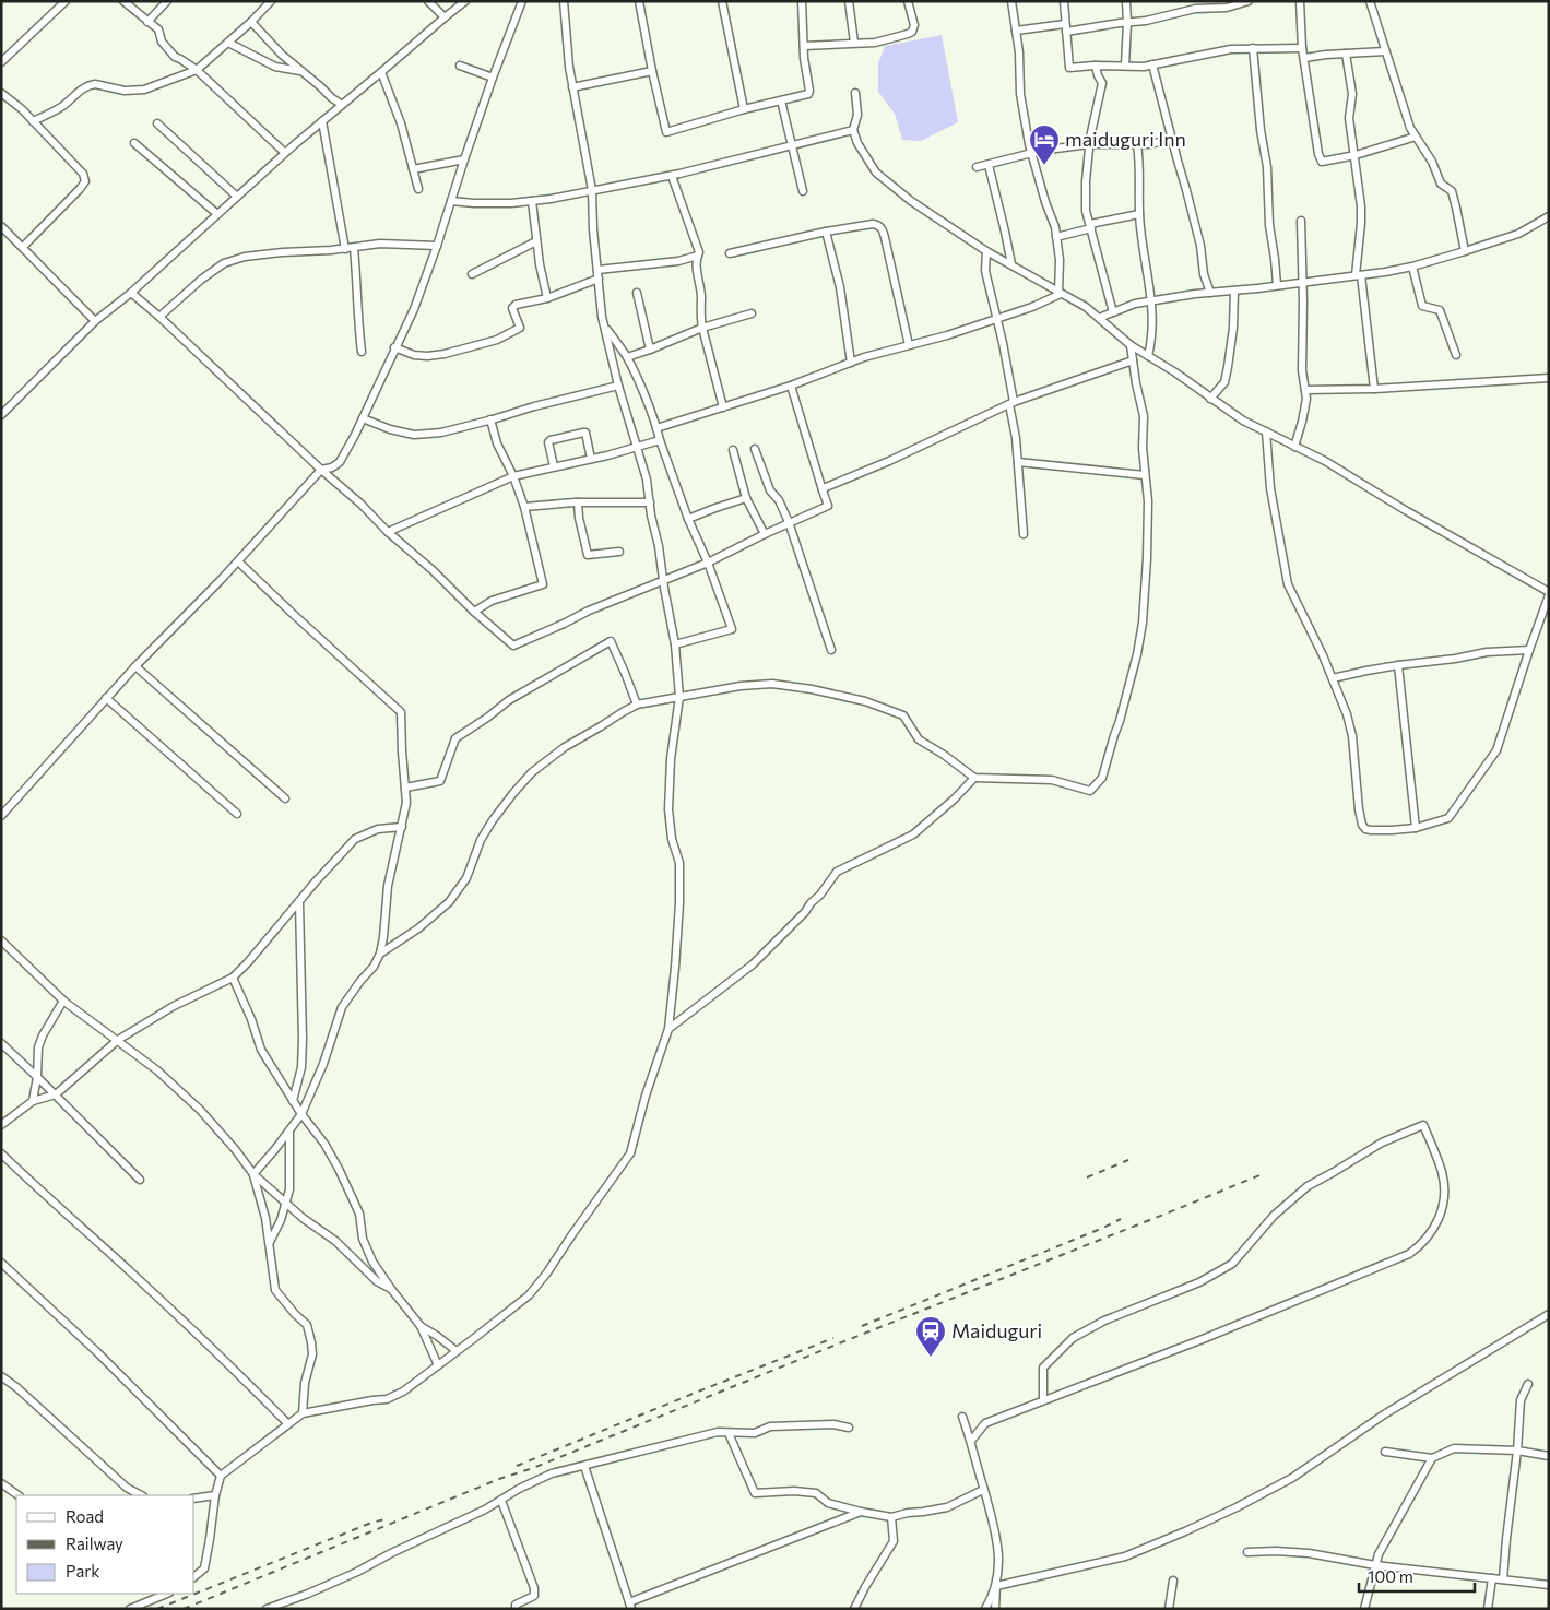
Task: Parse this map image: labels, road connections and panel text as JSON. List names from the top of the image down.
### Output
{
  "places": {
    "hotel": ["maiduguri Inn"],
    "station": ["Maiduguri"]
  },
  "legend": ["Road", "Railway", "Park"],
  "scale_bar": "100 m"
}
